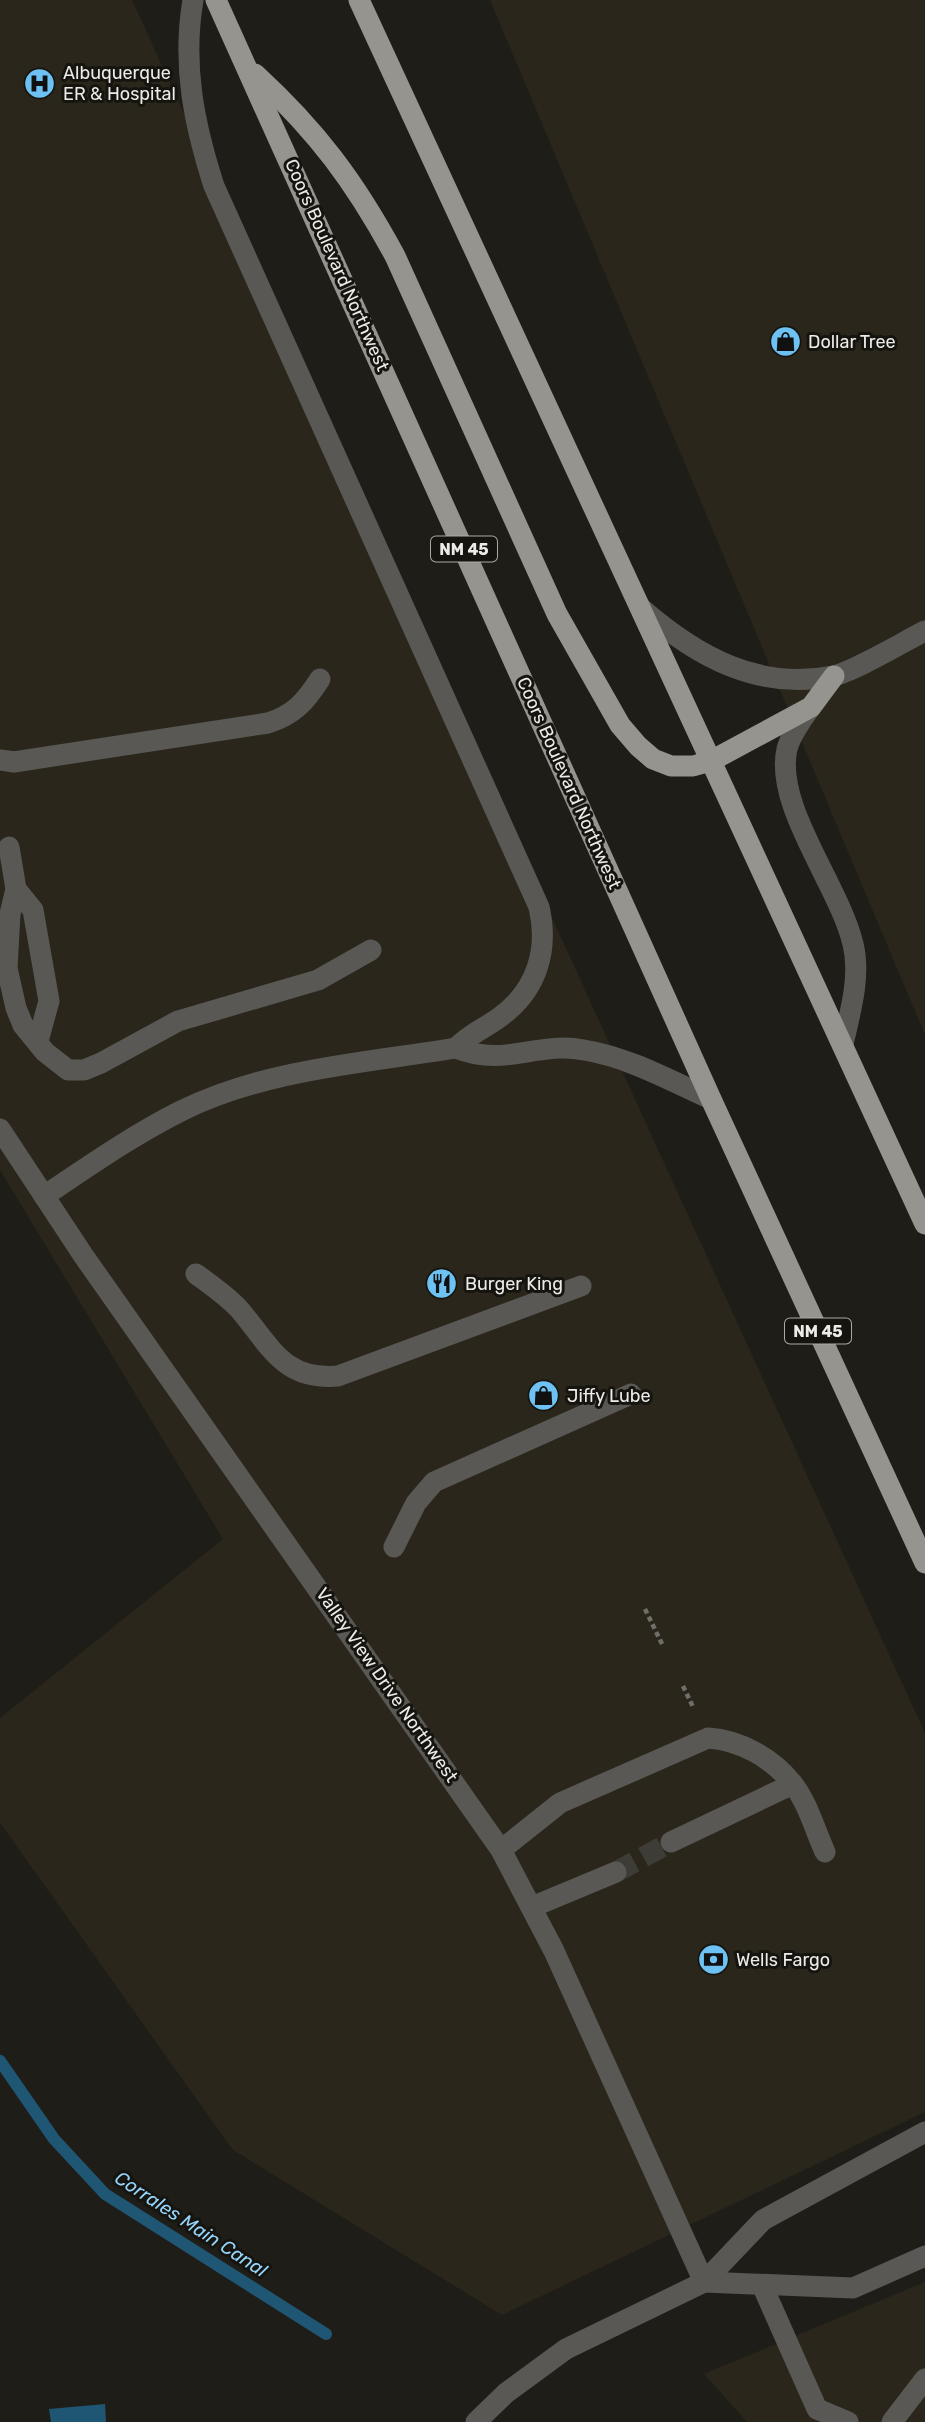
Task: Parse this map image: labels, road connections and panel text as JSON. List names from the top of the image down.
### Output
{
  "streets": {
    "main road": ["Coors Boulevard Northwest", "NM 45"],
    "street": ["Valley View Drive Northwest"]
  },
  "water": ["Corrales Main Canal"],
  "places": {
    "hospital": ["Albuquerque ER & Hospital"],
    "shop": ["Dollar Tree", "Jiffy Lube"],
    "restaurant": ["Burger King"],
    "bank": ["Wells Fargo"]
  }
}
